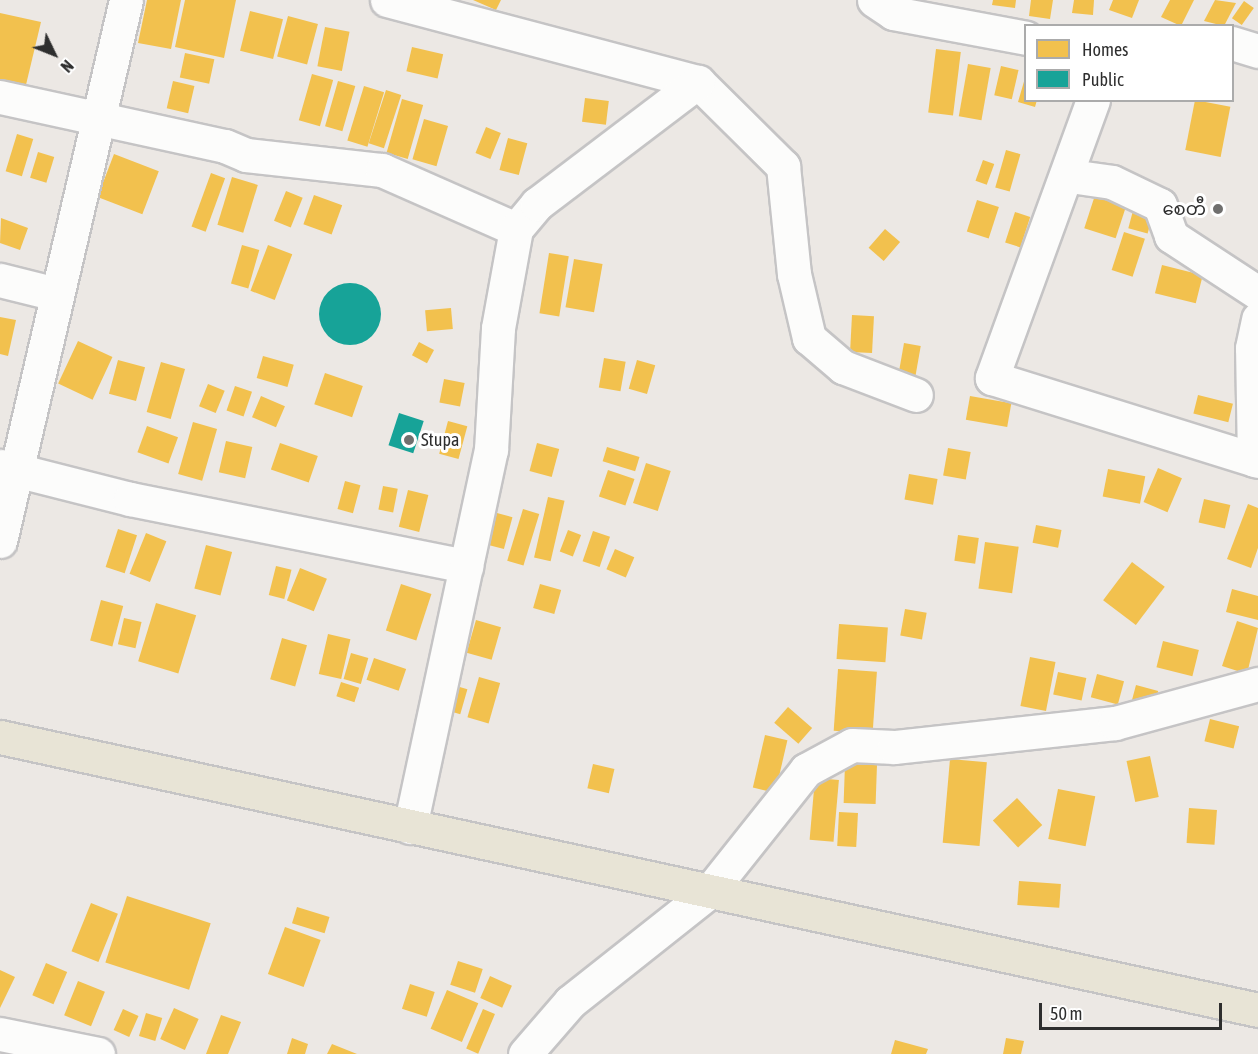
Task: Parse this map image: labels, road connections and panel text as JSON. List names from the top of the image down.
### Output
{
  "places": ["စေတီ", "Stupa"],
  "legend": ["Homes", "Public"],
  "scale_bar": "50 m",
  "north": "bottom right"
}
